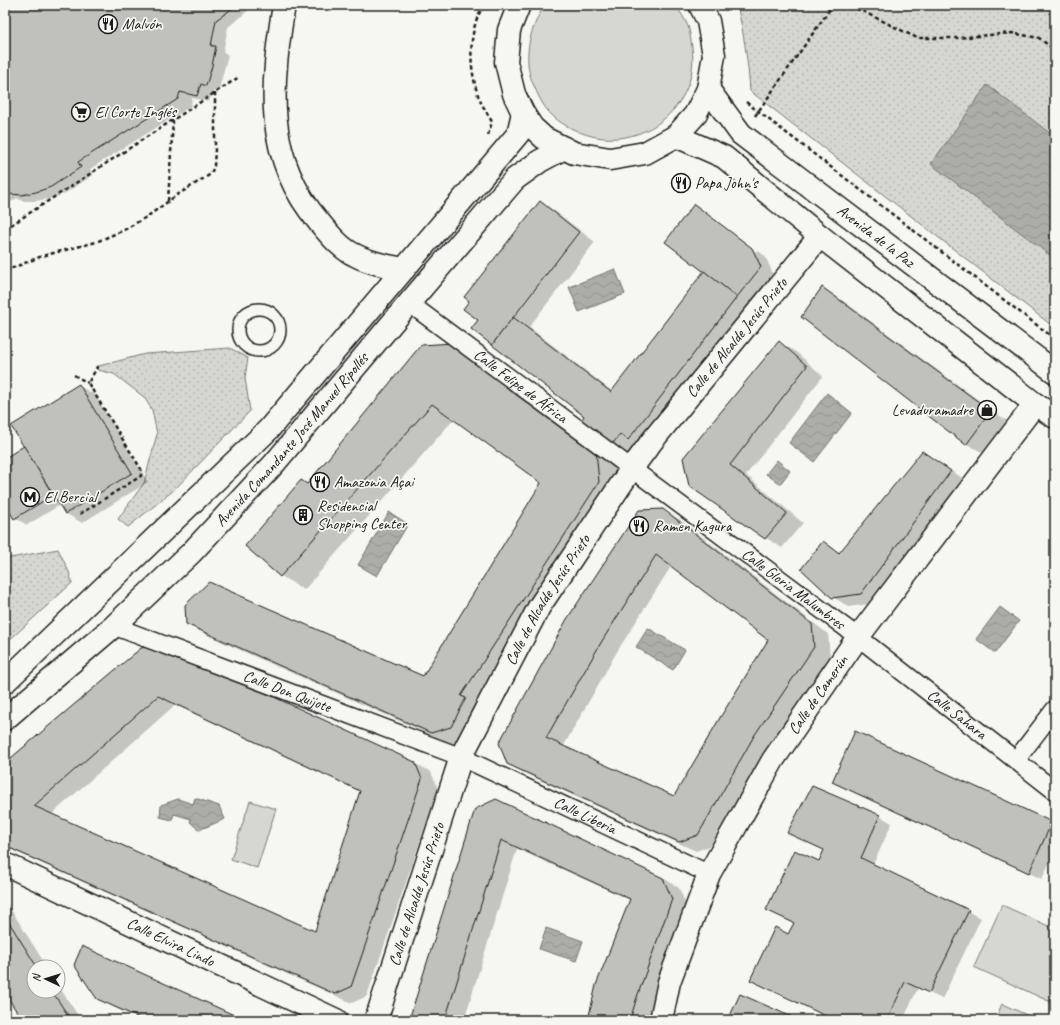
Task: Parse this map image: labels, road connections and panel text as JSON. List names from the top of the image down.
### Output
{
  "streets": {
    "street": [
      "Avenida de la Paz",
      "Calle de Alcalde Jesús Prieto",
      "Calle Felipe de África",
      "Avenida Comandante José Manuel Ripollés",
      "Calle Gloria Malumbres",
      "Calle Don Quijote",
      "Calle de Camerún",
      "Calle Sahara",
      "Calle Liberia",
      "Calle Elvira Lindo"
    ]
  },
  "crossings": [
    ["Calle de Alcalde Jesús Prieto", "Calle Felipe de África"],
    ["Calle de Alcalde Jesús Prieto", "Calle Gloria Malumbres"],
    ["Calle de Alcalde Jesús Prieto", "Calle Don Quijote"],
    ["Calle de Alcalde Jesús Prieto", "Calle Liberia"],
    ["Calle Felipe de África", "Avenida Comandante José Manuel Ripollés"],
    ["Calle Felipe de África", "Calle Gloria Malumbres"],
    ["Avenida Comandante José Manuel Ripollés", "Calle Don Quijote"],
    ["Calle Gloria Malumbres", "Calle de Camerún"],
    ["Calle Gloria Malumbres", "Calle Sahara"],
    ["Calle Don Quijote", "Calle Liberia"],
    ["Calle de Camerún", "Calle Sahara"],
    ["Calle de Camerún", "Calle Liberia"]
  ],
  "places": {
    "restaurant": [
      "Malvón",
      "Papa John's",
      "Amazonia Açai",
      "Ramen Kagura"
    ],
    "supermarket": ["El Corte Inglés"],
    "shop": ["Levaduramadre"],
    "metro station": ["El Bercial"],
    "building": ["Residencial Shopping Center"]
  },
  "north": "left"
}
